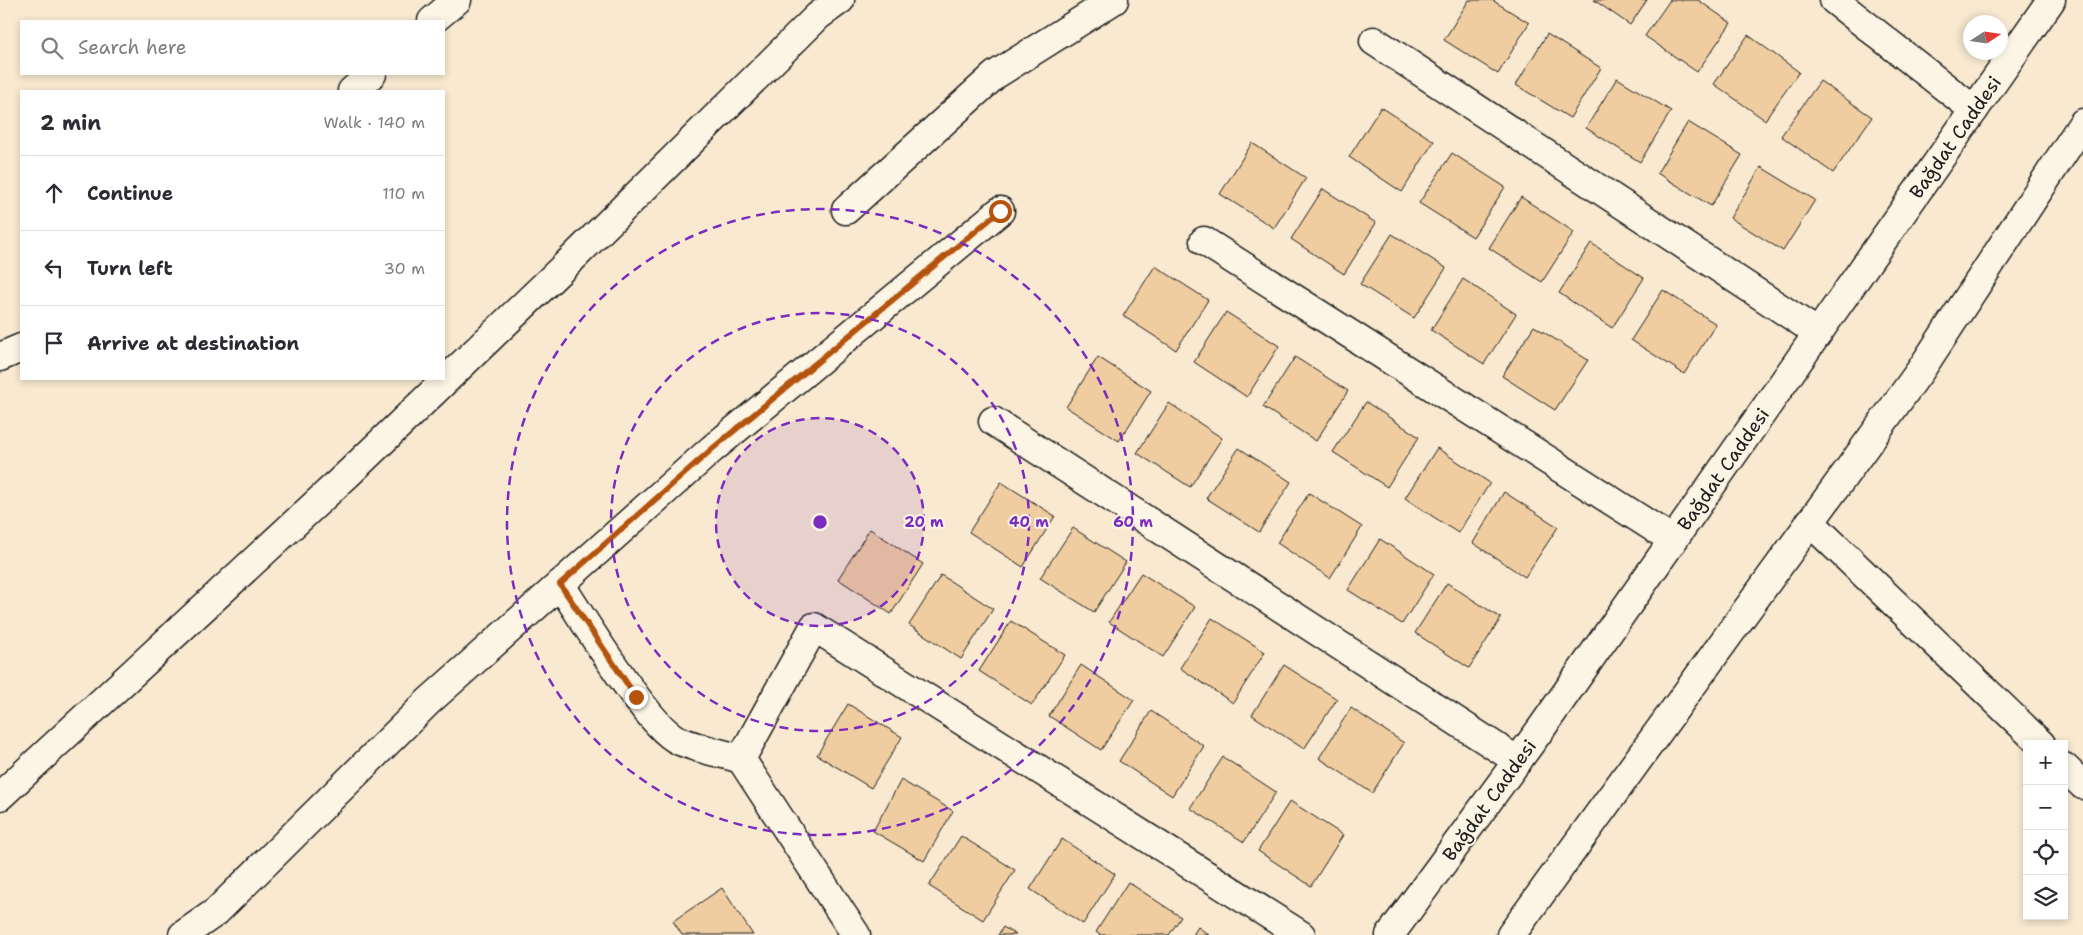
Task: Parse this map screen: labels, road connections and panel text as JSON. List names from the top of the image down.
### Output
{
  "streets": {
    "street": ["Bağdat Caddesi"]
  },
  "north": "right",
  "page": {
    "search": "Search here",
    "heading": ["2 min", "Walk · 140 m"],
    "list": [
      ["Continue", "110 m"],
      ["Turn left", "30 m"],
      "Arrive at destination"
    ],
    "map_buttons": ["+", "−"]
  },
  "rings": ["20 m", "40 m", "60 m"]
}
